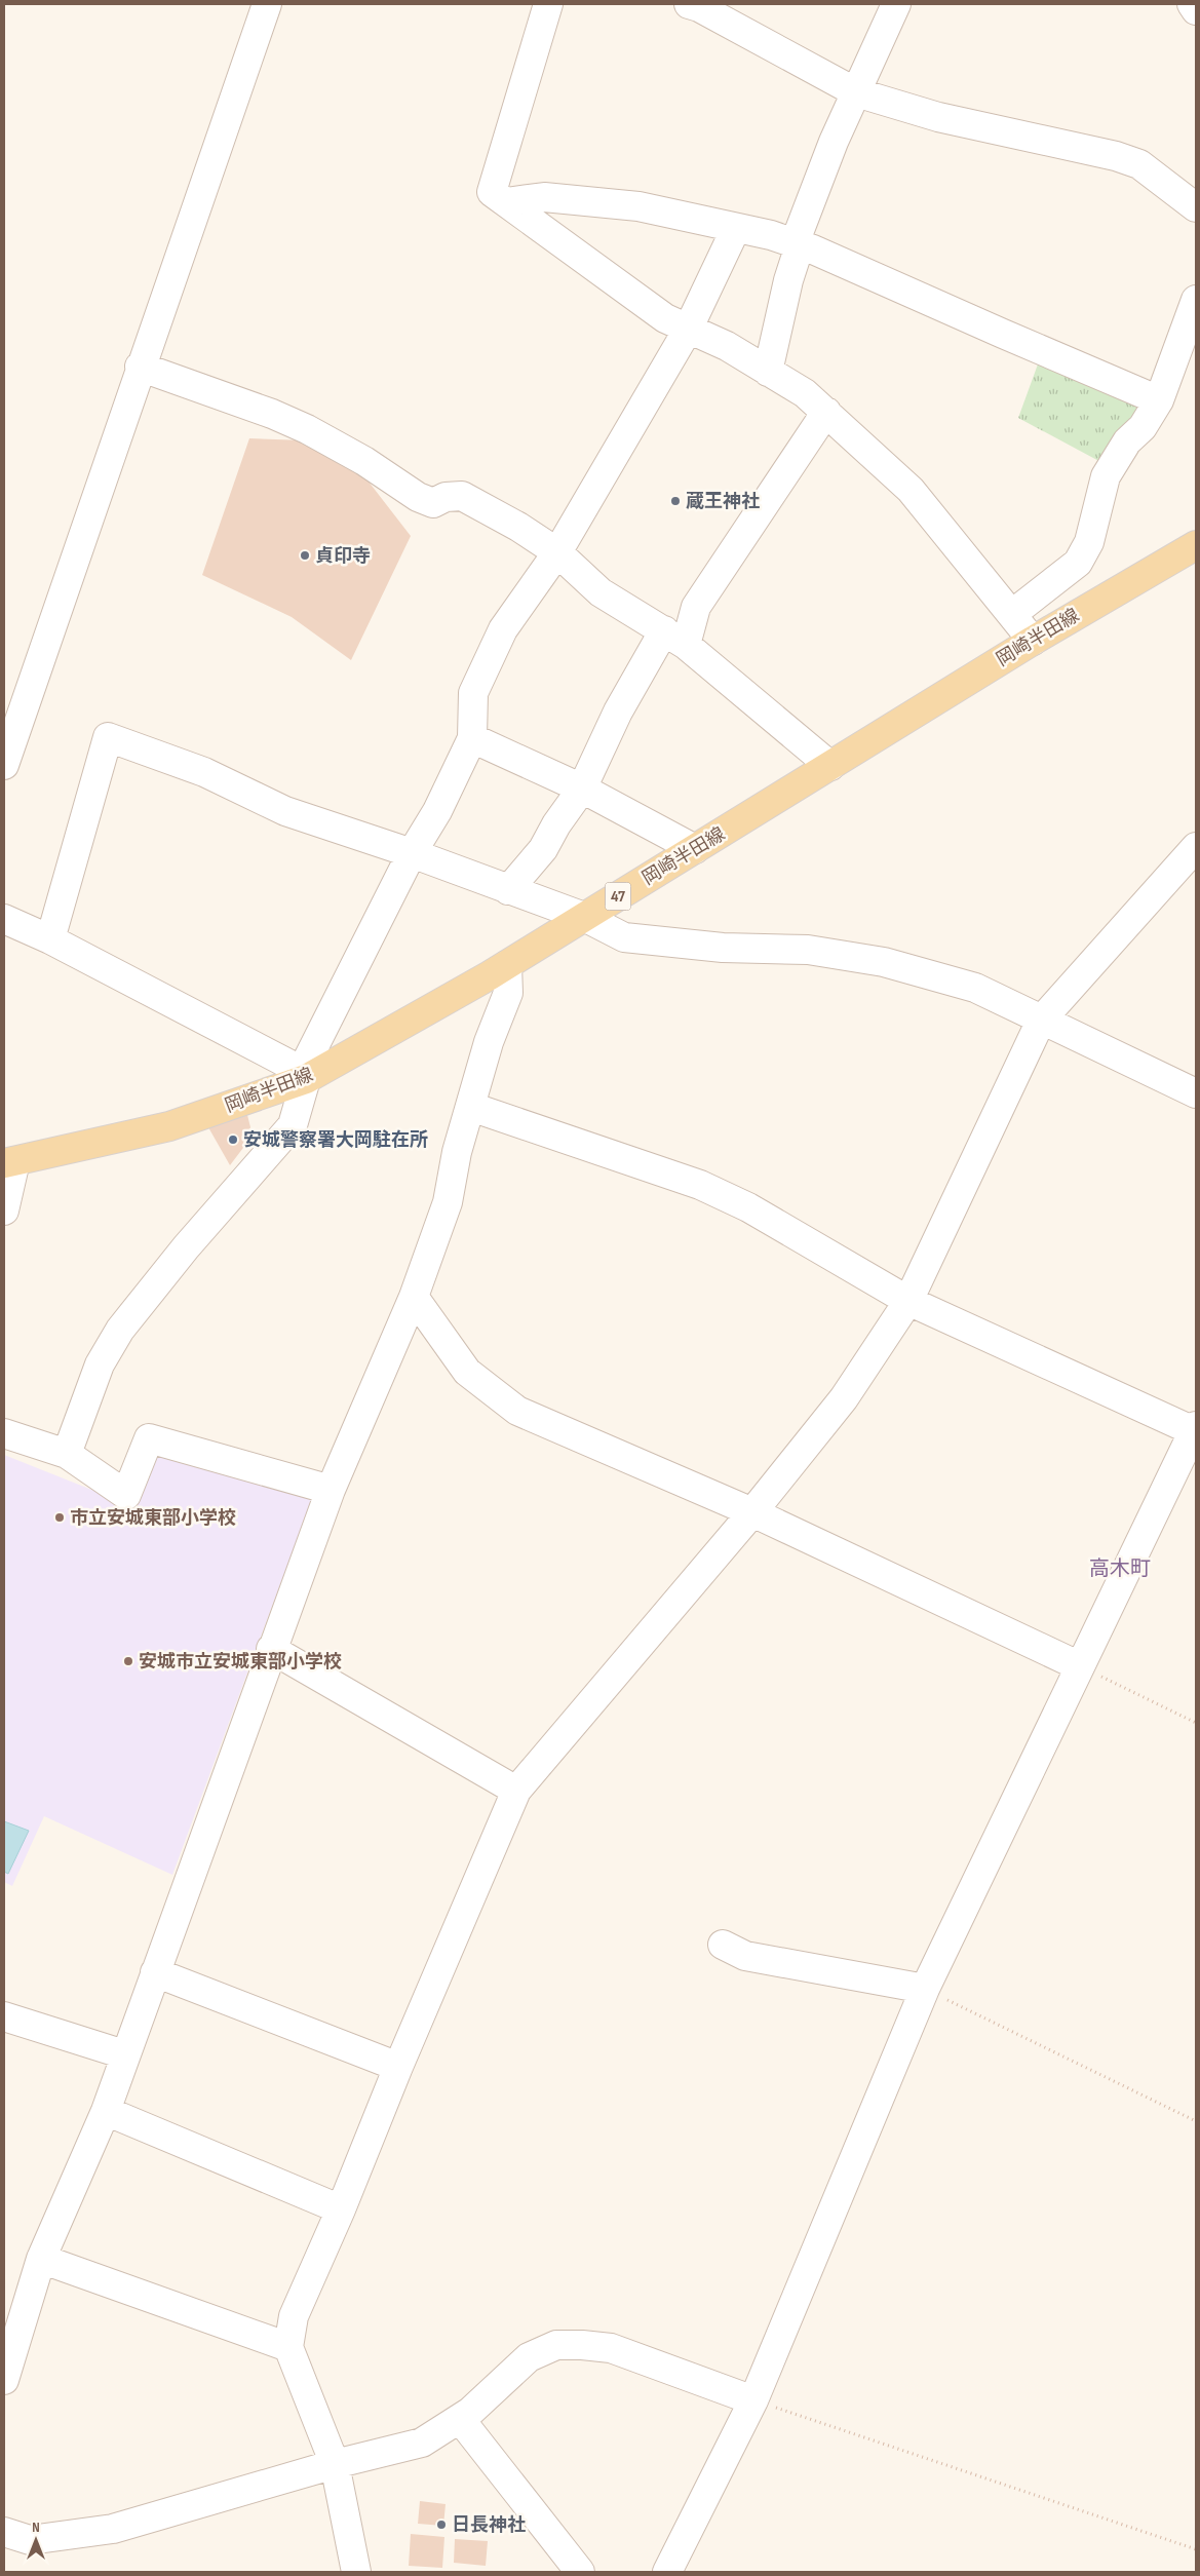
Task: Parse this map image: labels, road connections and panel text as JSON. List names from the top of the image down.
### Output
{
  "streets": {
    "main road": ["岡崎半田線", "47"]
  },
  "districts": ["高木町"],
  "places": [
    "蔵王神社",
    "貞印寺",
    "安城警察署大岡駐在所",
    "市立安城東部小学校",
    "安城市立安城東部小学校",
    "日長神社"
  ],
  "north": "top"
}
